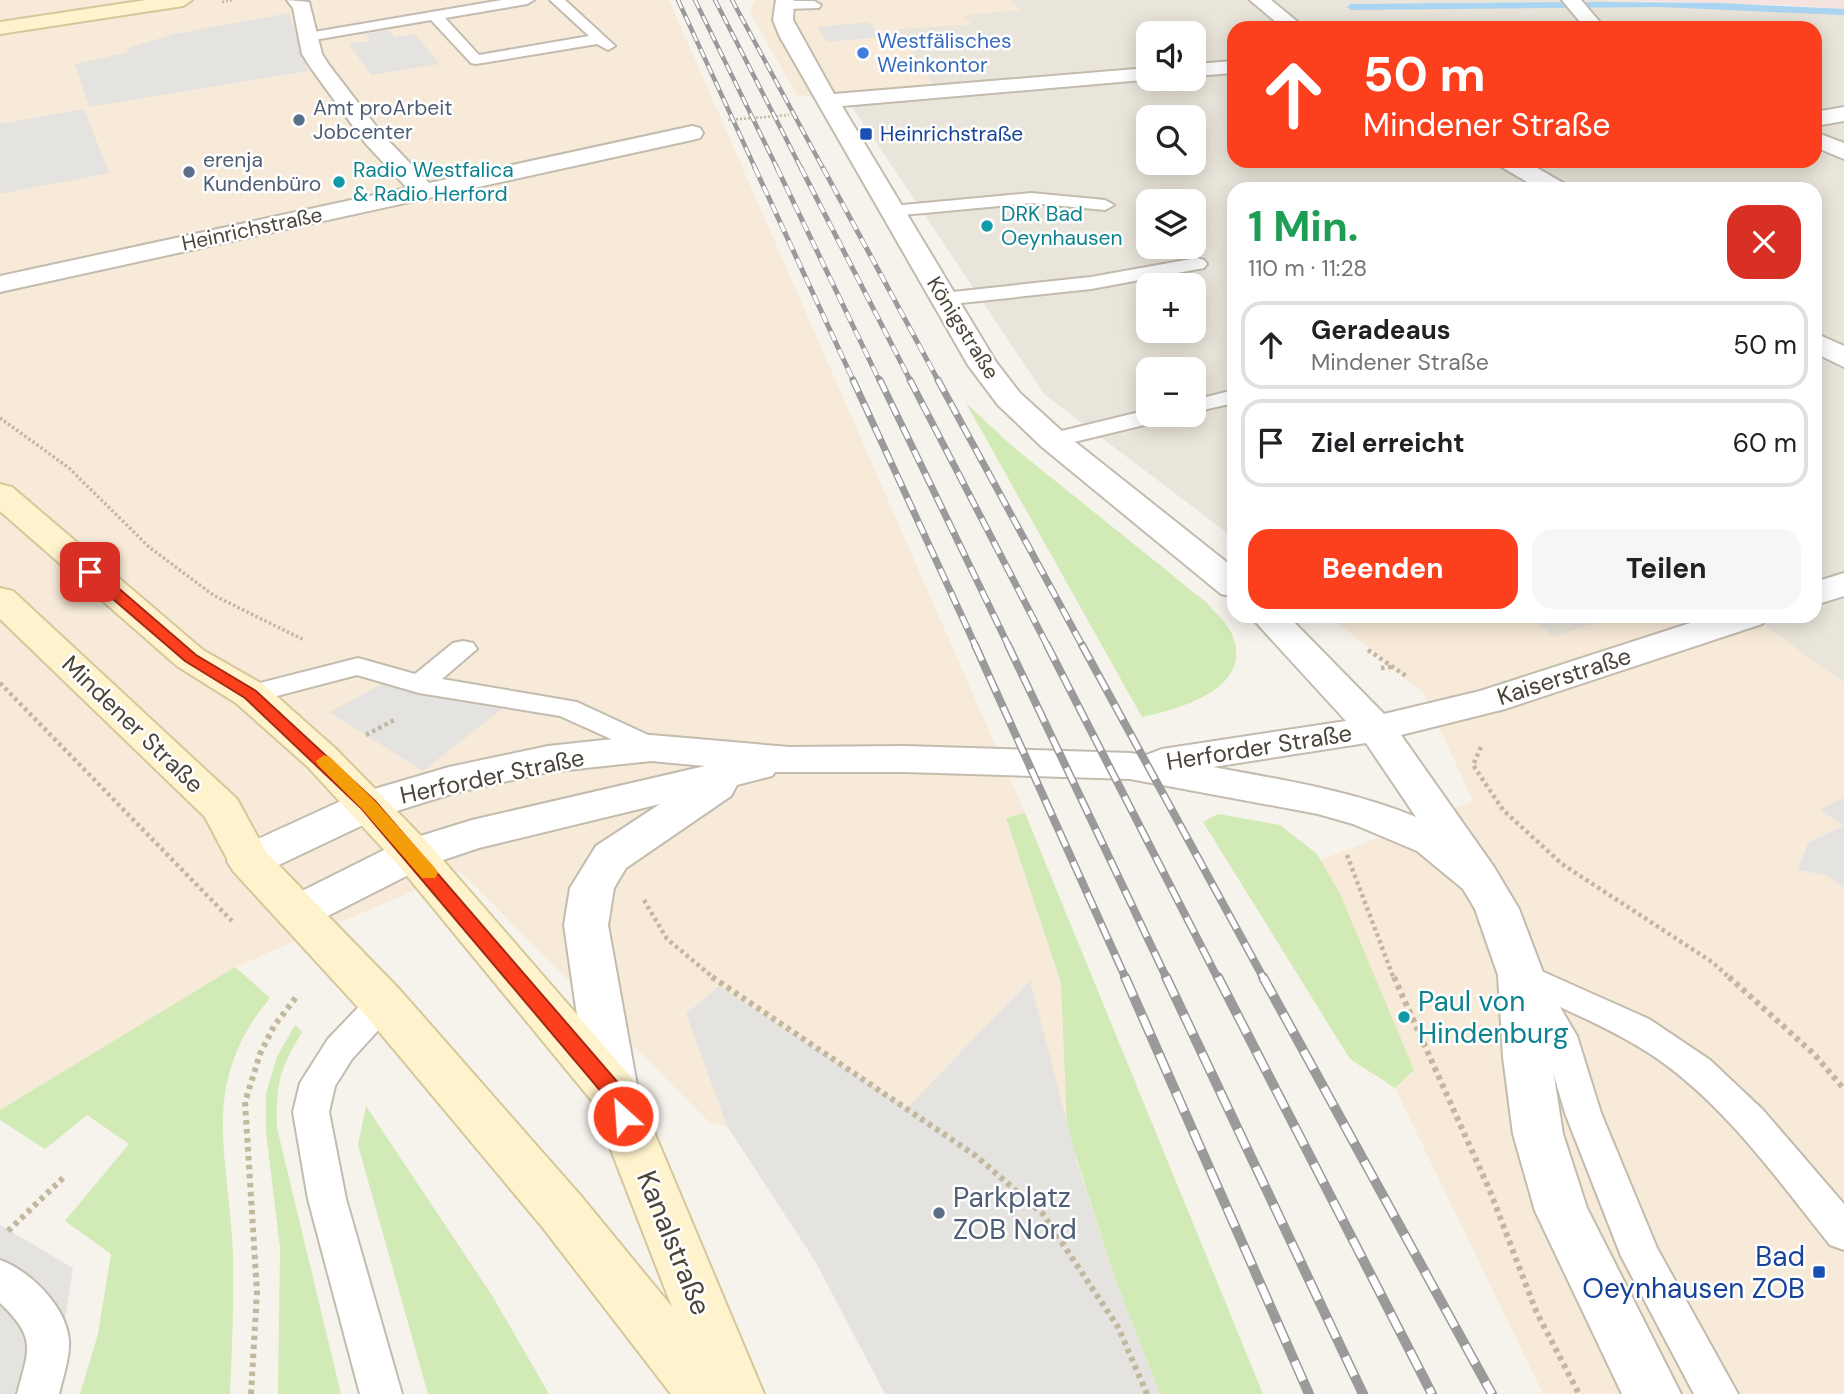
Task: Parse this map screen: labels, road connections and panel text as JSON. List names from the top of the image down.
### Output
{
  "streets": {
    "main road": ["Mindener Straße", "Kanalstraße"],
    "street": [
      "Heinrichstraße",
      "Königstraße",
      "Kaiserstraße",
      "Herforder Straße"
    ]
  },
  "crossings": [
    ["Kaiserstraße", "Herforder Straße"],
    ["Mindener Straße", "Herforder Straße"],
    ["Mindener Straße", "Kanalstraße"],
    ["Herforder Straße", "Kanalstraße"]
  ],
  "places": {
    "other": [
      "Westfälisches Weinkontor",
      "Amt proArbeit Jobcenter",
      "erenja Kundenbüro",
      "Radio Westfalica & Radio Herford",
      "DRK Bad Oeynhausen",
      "Paul von Hindenburg",
      "Parkplatz ZOB Nord"
    ],
    "transit": ["Heinrichstraße", "Bad Oeynhausen ZOB"]
  },
  "page": {
    "map_buttons": ["+", "−"],
    "turn": ["50 m", "Mindener Straße"],
    "heading": ["1 Min.", "110 m · 11:28"],
    "list": [
      {
        "name": "Geradeaus",
        "note": "Mindener Straße",
        "value": "50 m"
      },
      {
        "name": "Ziel erreicht",
        "value": "60 m"
      }
    ],
    "buttons": ["Beenden", "Teilen"]
  }
}
